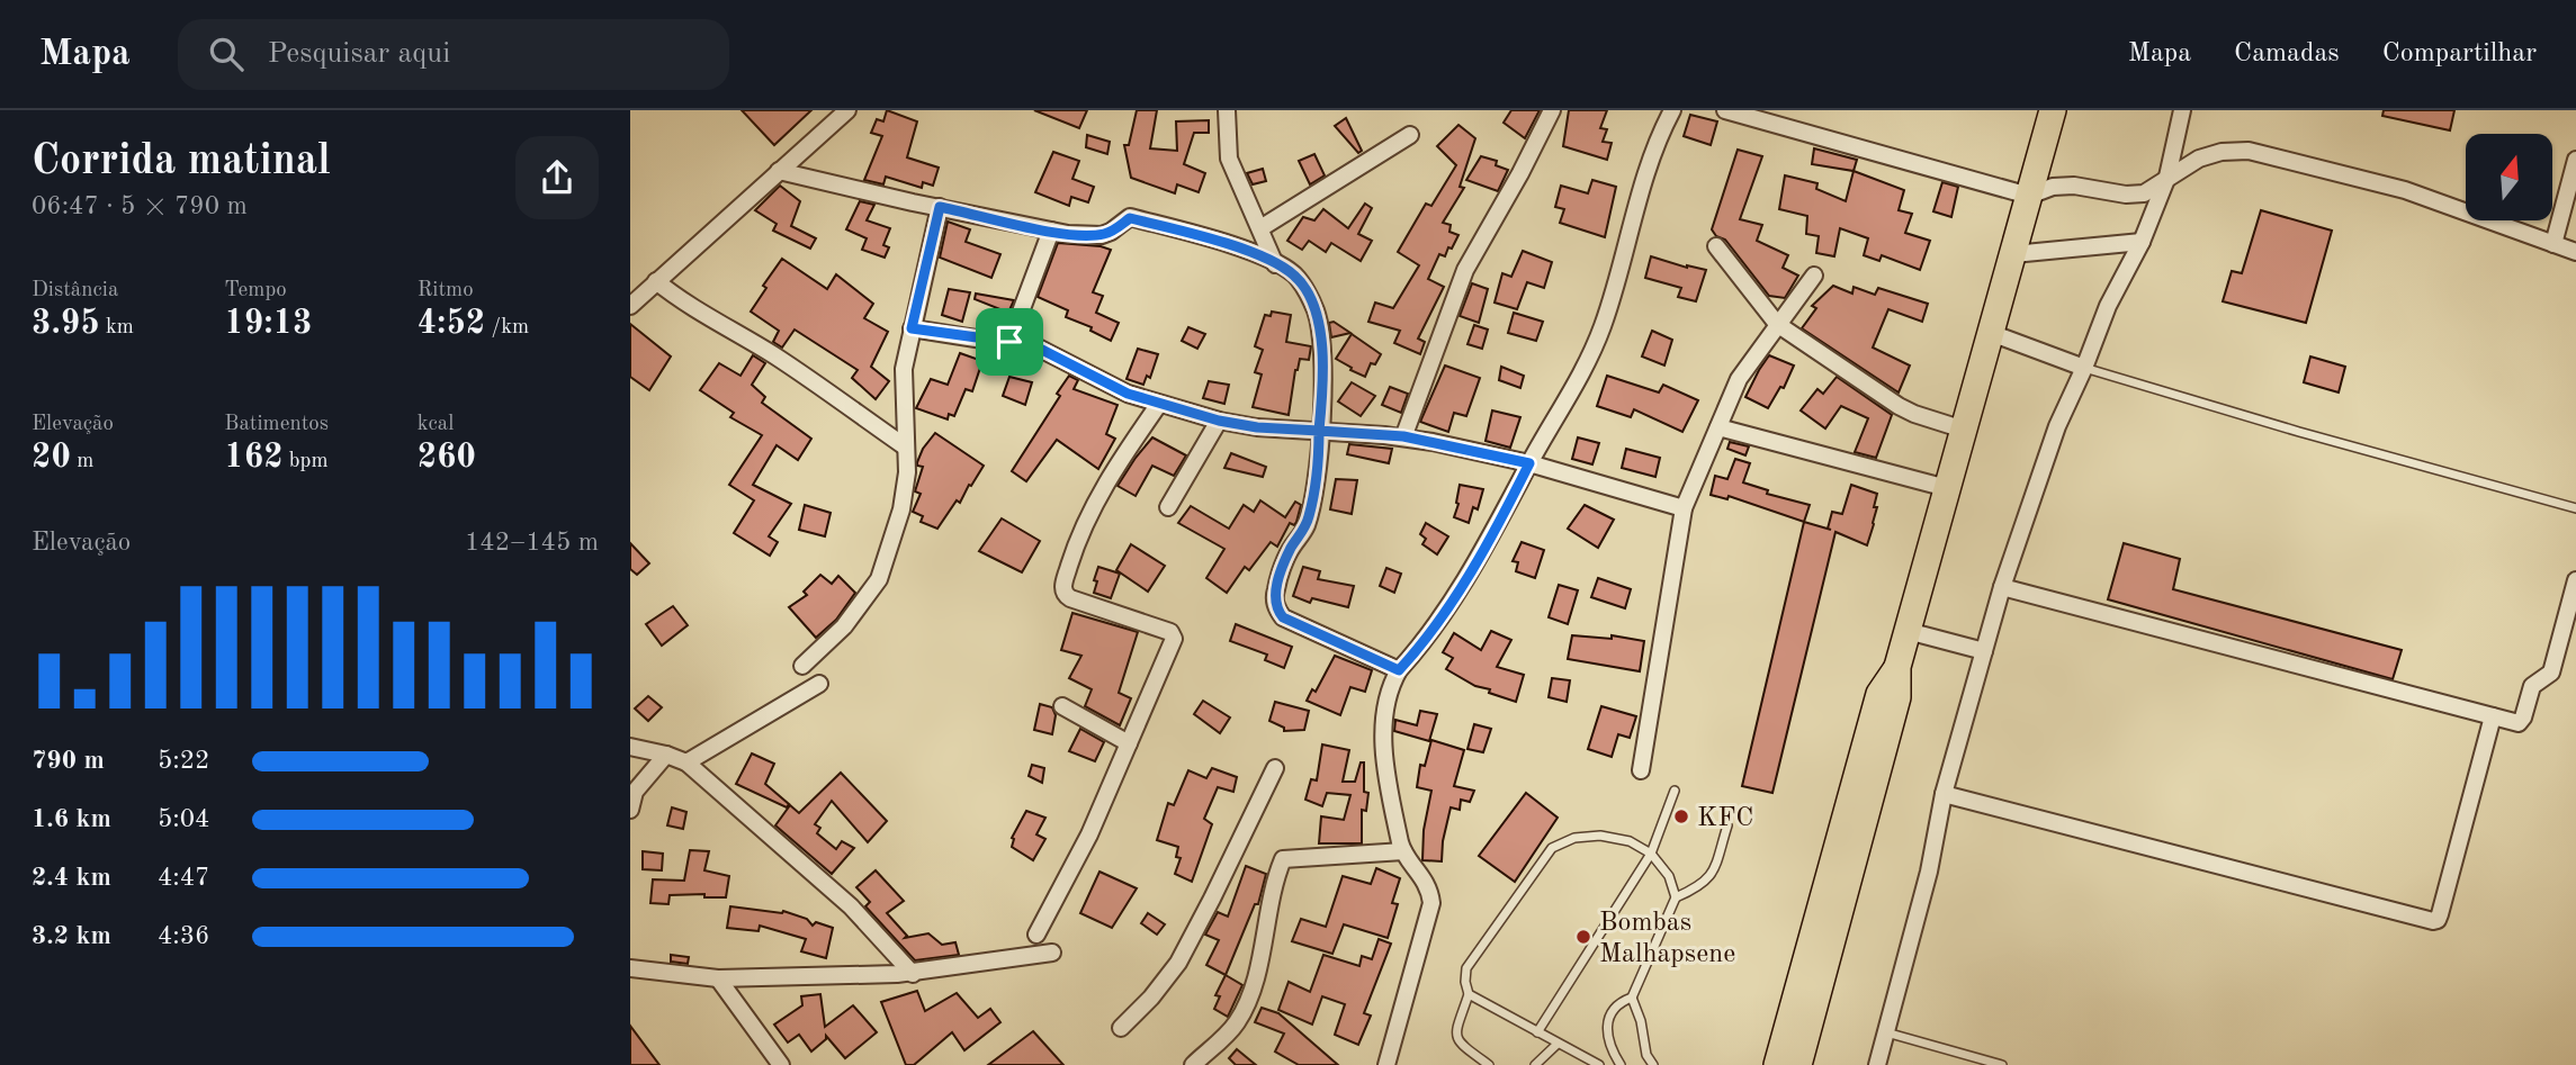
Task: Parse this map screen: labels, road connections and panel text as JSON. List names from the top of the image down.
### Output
{
  "places": ["KFC", "Bombas Malhapsene"],
  "north": "top",
  "page": {
    "header": "Mapa",
    "search": "Pesquisar aqui",
    "nav": ["Mapa", "Camadas", "Compartilhar"],
    "heading": ["Corrida matinal", "06:47 · 5 × 790 m"],
    "stats": [
      ["Distância", "3.95 km"],
      ["Tempo", "19:13"],
      ["Ritmo", "4:52 /km"],
      ["Elevação", "20 m"],
      ["Batimentos", "162 bpm"],
      ["kcal", "260"]
    ],
    "chart": ["Elevação", "142–145 m"],
    "list": [
      {
        "name": "790 m",
        "note": "5:22"
      },
      {
        "name": "1.6 km",
        "note": "5:04"
      },
      {
        "name": "2.4 km",
        "note": "4:47"
      },
      {
        "name": "3.2 km",
        "note": "4:36"
      }
    ]
  }
}
